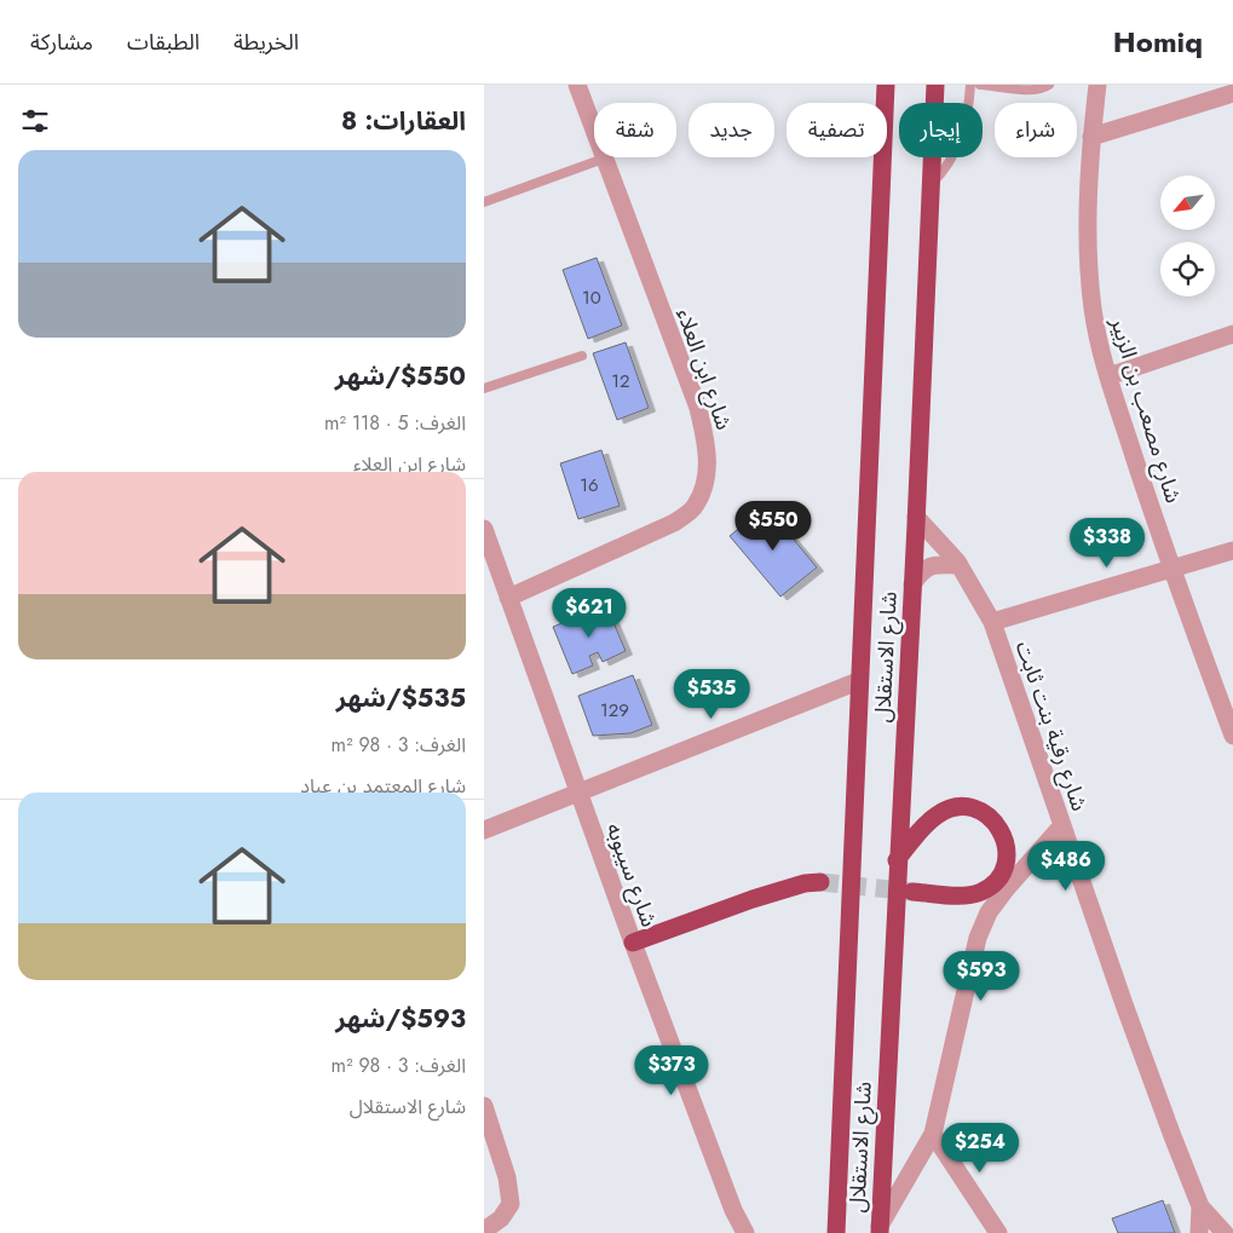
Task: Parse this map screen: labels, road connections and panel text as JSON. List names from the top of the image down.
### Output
{
  "streets": {
    "highway": ["شارع الاستقلال"],
    "street": [
      "شارع ابن العلاء",
      "شارع مصعب بن الزبير",
      "شارع رقية بنت ثابت",
      "شارع سيبوبه"
    ]
  },
  "crossings": [
    ["شارع ابن العلاء", "شارع سيبوبه"],
    ["شارع الاستقلال", "شارع رقية بنت ثابت"]
  ],
  "house_numbers": [
    "10",
    "12",
    "16",
    "129"
  ],
  "north": "bottom left",
  "page": {
    "header": "Homiq",
    "nav": ["الخريطة", "الطبقات", "مشاركة"],
    "heading": "العقارات: 8",
    "chip": [
      "شراء",
      "إيجار",
      "تصفية",
      "جديد",
      "شقة"
    ],
    "list": [
      {
        "name": "$550/شهر",
        "note": "الغرف: 5 · 118 m² · شارع ابن العلاء"
      },
      {
        "name": "$535/شهر",
        "note": "الغرف: 3 · 98 m² · شارع المعتمد بن عباد"
      },
      {
        "name": "$593/شهر",
        "note": "الغرف: 3 · 98 m² · شارع الاستقلال"
      }
    ],
    "price": [
      "$550",
      "$338",
      "$621",
      "$535",
      "$486",
      "$593",
      "$373",
      "$254"
    ]
  }
}
